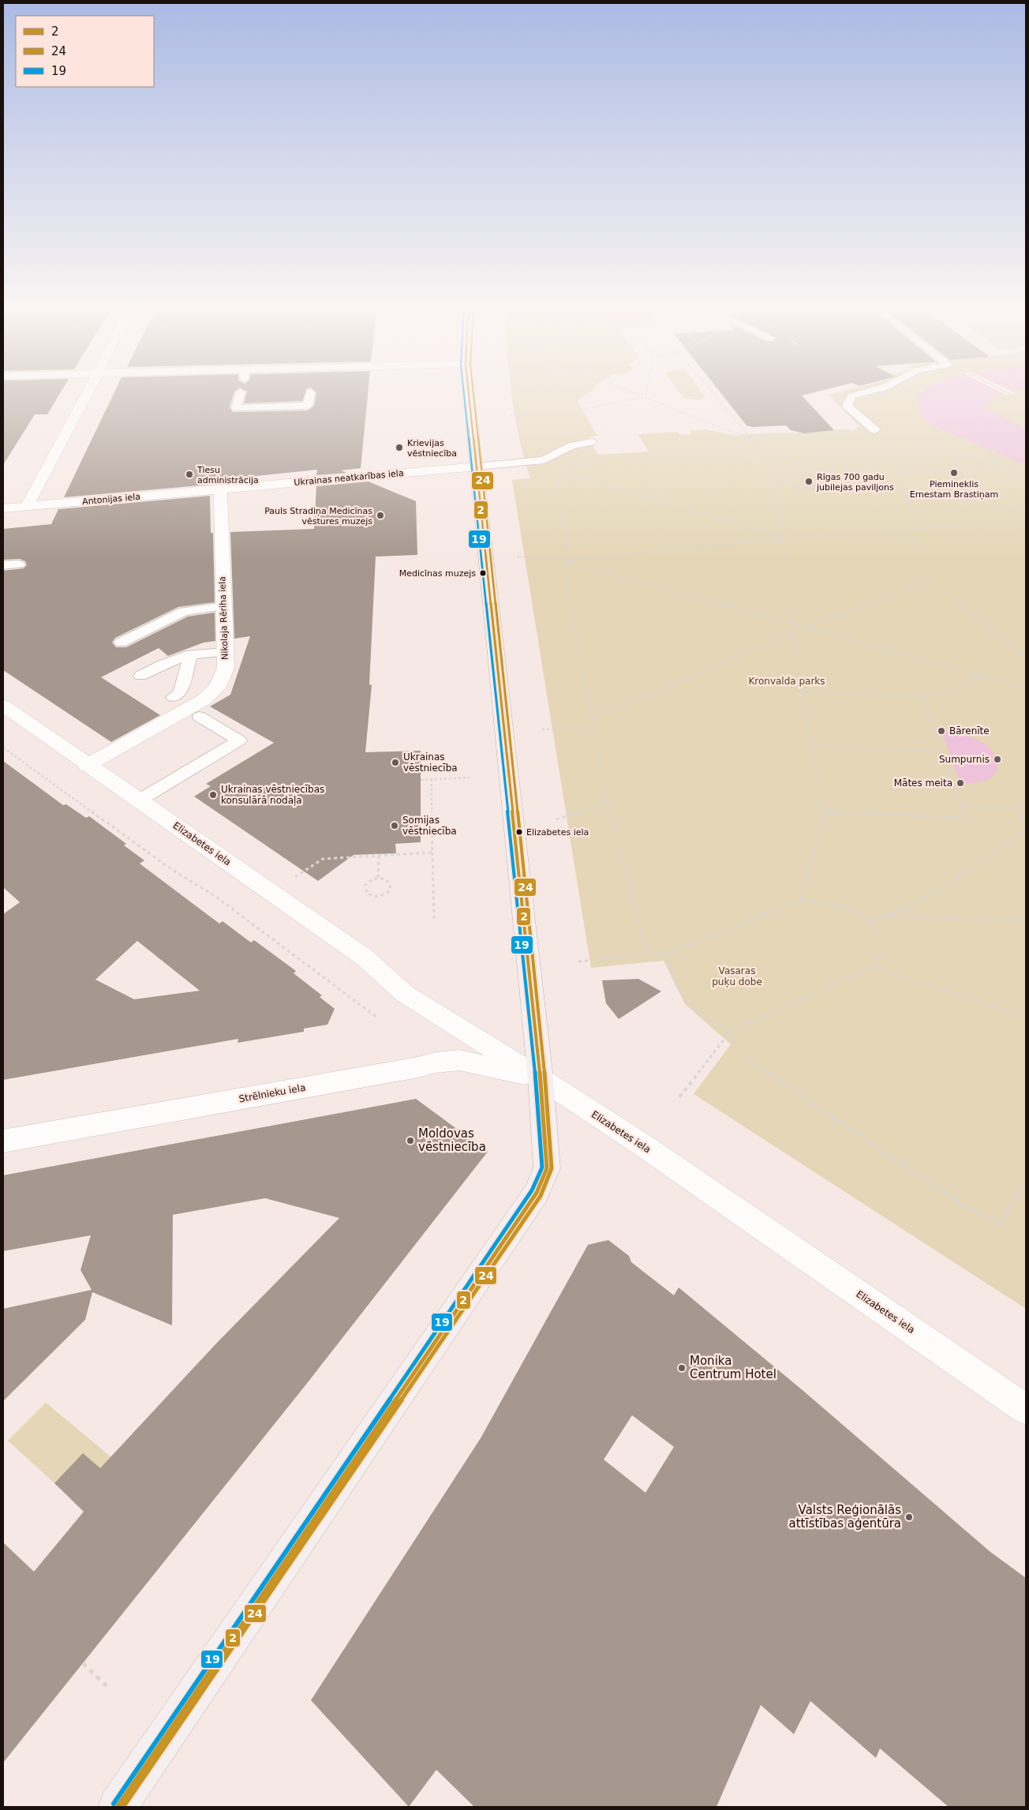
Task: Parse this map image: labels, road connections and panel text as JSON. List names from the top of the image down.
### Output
{
  "streets": {
    "street": [
      "Ukrainas neatkarības iela",
      "Antonijas iela",
      "Nikolaja Rēriha iela",
      "Elizabetes iela",
      "Strēlnieku iela"
    ]
  },
  "crossings": [
    ["Ukrainas neatkarības iela", "Antonijas iela"],
    ["Ukrainas neatkarības iela", "Nikolaja Rēriha iela"],
    ["Antonijas iela", "Nikolaja Rēriha iela"],
    ["Nikolaja Rēriha iela", "Elizabetes iela"],
    ["Elizabetes iela", "Strēlnieku iela"]
  ],
  "parks": ["Kronvalda parks", "Vasaras puķu dobe"],
  "places": [
    "Krievijas vēstniecība",
    "Piemineklis Ernestam Brastiņam",
    "Tiesu administrācija",
    "Rīgas 700 gadu jubilejas paviljons",
    "Pauls Stradiņa Medicīnas vēstures muzejs",
    "Medicīnas muzejs",
    "Bārenīte",
    "Sumpurnis",
    "Ukrainas vēstniecība",
    "Mātes meita",
    "Ukrainas vēstniecības konsulārā nodaļa",
    "Somijas vēstniecība",
    "Elizabetes iela",
    "Moldovas vēstniecība",
    "Monika Centrum Hotel",
    "Valsts Reģionālās attīstības aģentūra"
  ],
  "lines": ["transit line 2", "transit line 24", "transit line 19"],
  "legend": ["2", "24", "19"]
}
